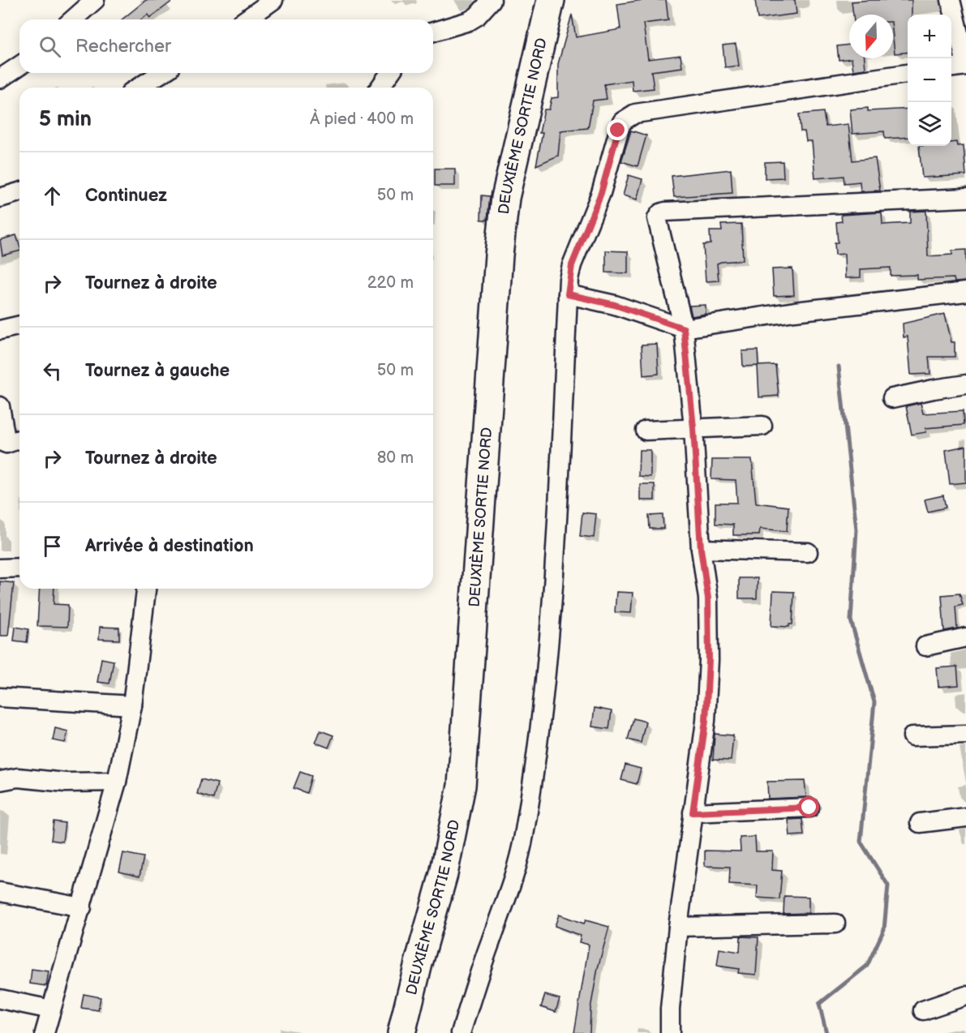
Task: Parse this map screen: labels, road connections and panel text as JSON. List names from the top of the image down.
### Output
{
  "streets": {
    "main road": ["DEUXIÈME SORTIE NORD"]
  },
  "north": "bottom",
  "page": {
    "map_buttons": ["+", "−"],
    "search": "Rechercher",
    "heading": ["5 min", "À pied · 400 m"],
    "list": [
      ["Continuez", "50 m"],
      ["Tournez à droite", "220 m"],
      ["Tournez à gauche", "50 m"],
      ["Tournez à droite", "80 m"],
      "Arrivée à destination"
    ]
  }
}
